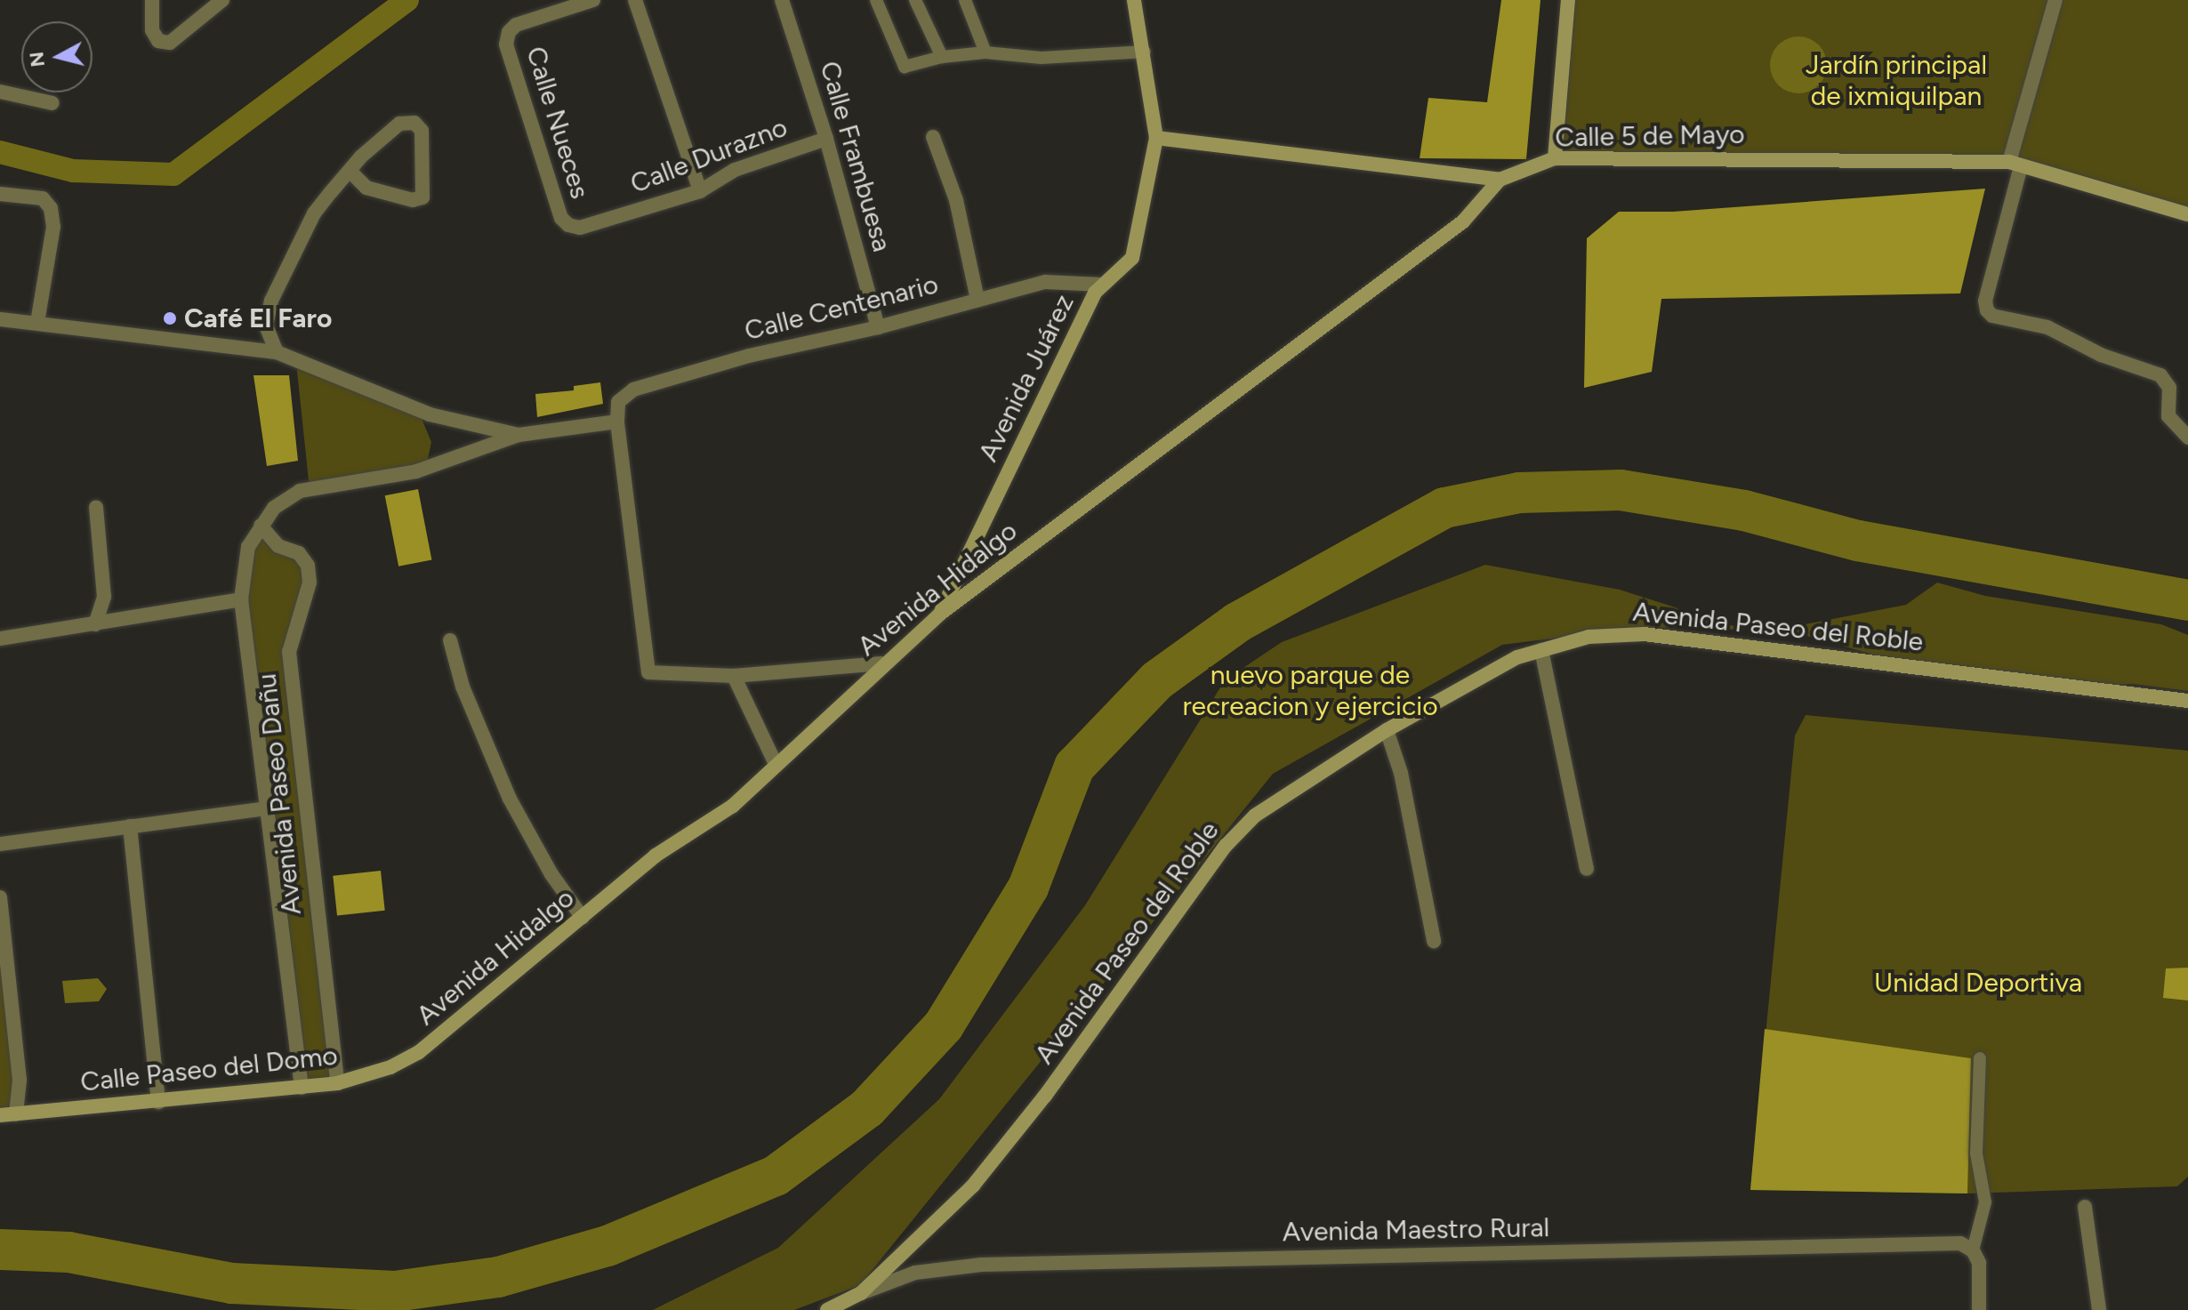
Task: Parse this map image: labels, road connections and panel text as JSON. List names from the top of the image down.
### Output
{
  "streets": {
    "street": [
      "Calle Nueces",
      "Calle 5 de Mayo",
      "Calle Durazno",
      "Calle Frambuesa",
      "Calle Centenario",
      "Avenida Juárez",
      "Avenida Hidalgo",
      "Avenida Paseo del Roble",
      "Avenida Paseo Dañu",
      "Calle Paseo del Domo",
      "Avenida Maestro Rural"
    ]
  },
  "crossings": [
    ["Calle Nueces", "Calle Durazno"],
    ["Calle 5 de Mayo", "Avenida Juárez"],
    ["Calle 5 de Mayo", "Avenida Hidalgo"],
    ["Calle Durazno", "Calle Frambuesa"],
    ["Calle Frambuesa", "Calle Centenario"],
    ["Calle Centenario", "Avenida Juárez"],
    ["Avenida Juárez", "Avenida Hidalgo"],
    ["Avenida Hidalgo", "Calle Paseo del Domo"],
    ["Avenida Paseo del Roble", "Avenida Maestro Rural"],
    ["Avenida Paseo Dañu", "Calle Paseo del Domo"]
  ],
  "parks": ["Jardín principal de ixmiquilpan", "nuevo parque de recreacion y ejercicio", "Unidad Deportiva"],
  "places": ["Café El Faro"],
  "north": "left"
}
